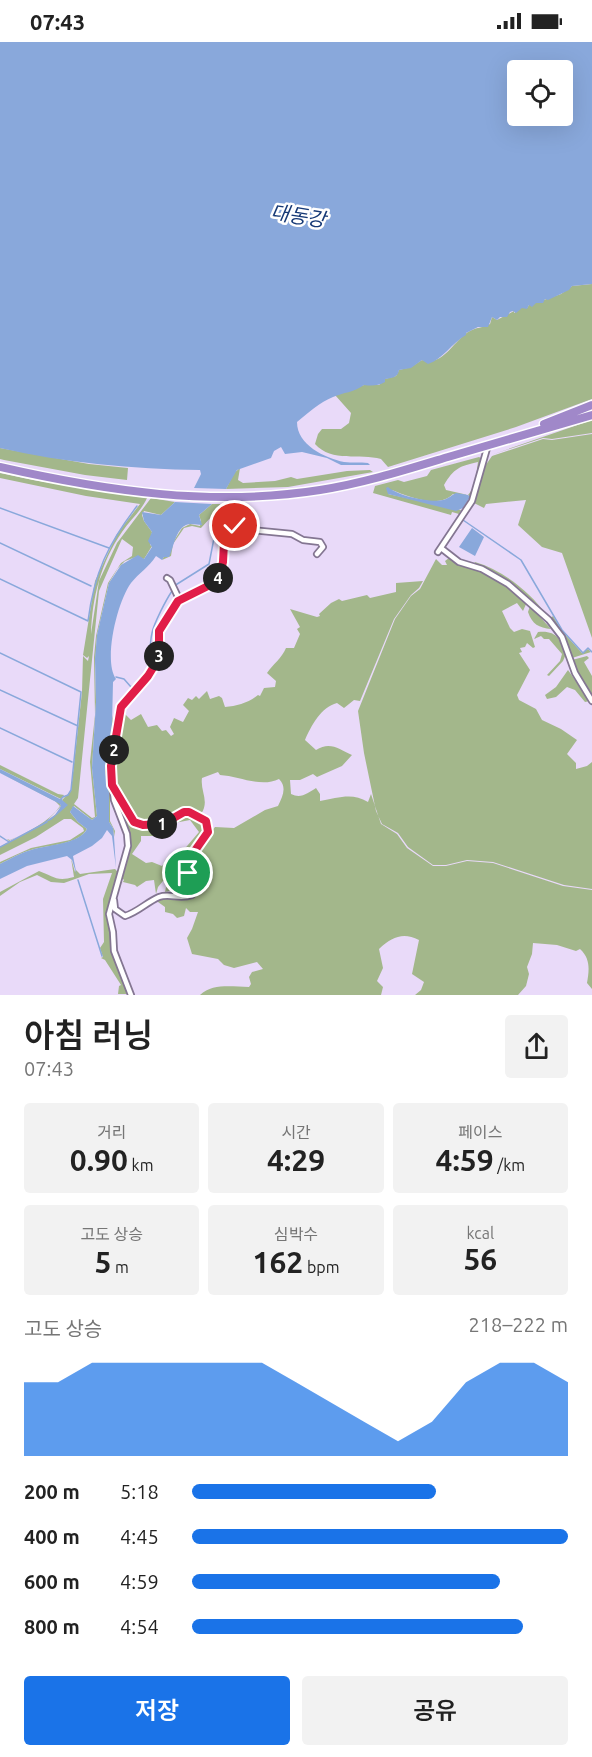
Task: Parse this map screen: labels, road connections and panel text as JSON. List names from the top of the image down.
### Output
{
  "water": ["대동강"],
  "page": {
    "status": "07:43",
    "pins": [
      "4",
      "3",
      "2",
      "1"
    ],
    "heading": ["아침 러닝", "07:43"],
    "stats": [
      ["거리", "0.90 km"],
      ["시간", "4:29"],
      ["페이스", "4:59 /km"],
      ["고도 상승", "5 m"],
      ["심박수", "162 bpm"],
      ["kcal", "56"]
    ],
    "chart": ["고도 상승", "218–222 m"],
    "list": [
      {
        "name": "200 m",
        "note": "5:18"
      },
      {
        "name": "400 m",
        "note": "4:45"
      },
      {
        "name": "600 m",
        "note": "4:59"
      },
      {
        "name": "800 m",
        "note": "4:54"
      }
    ],
    "buttons": ["저장", "공유"]
  }
}
